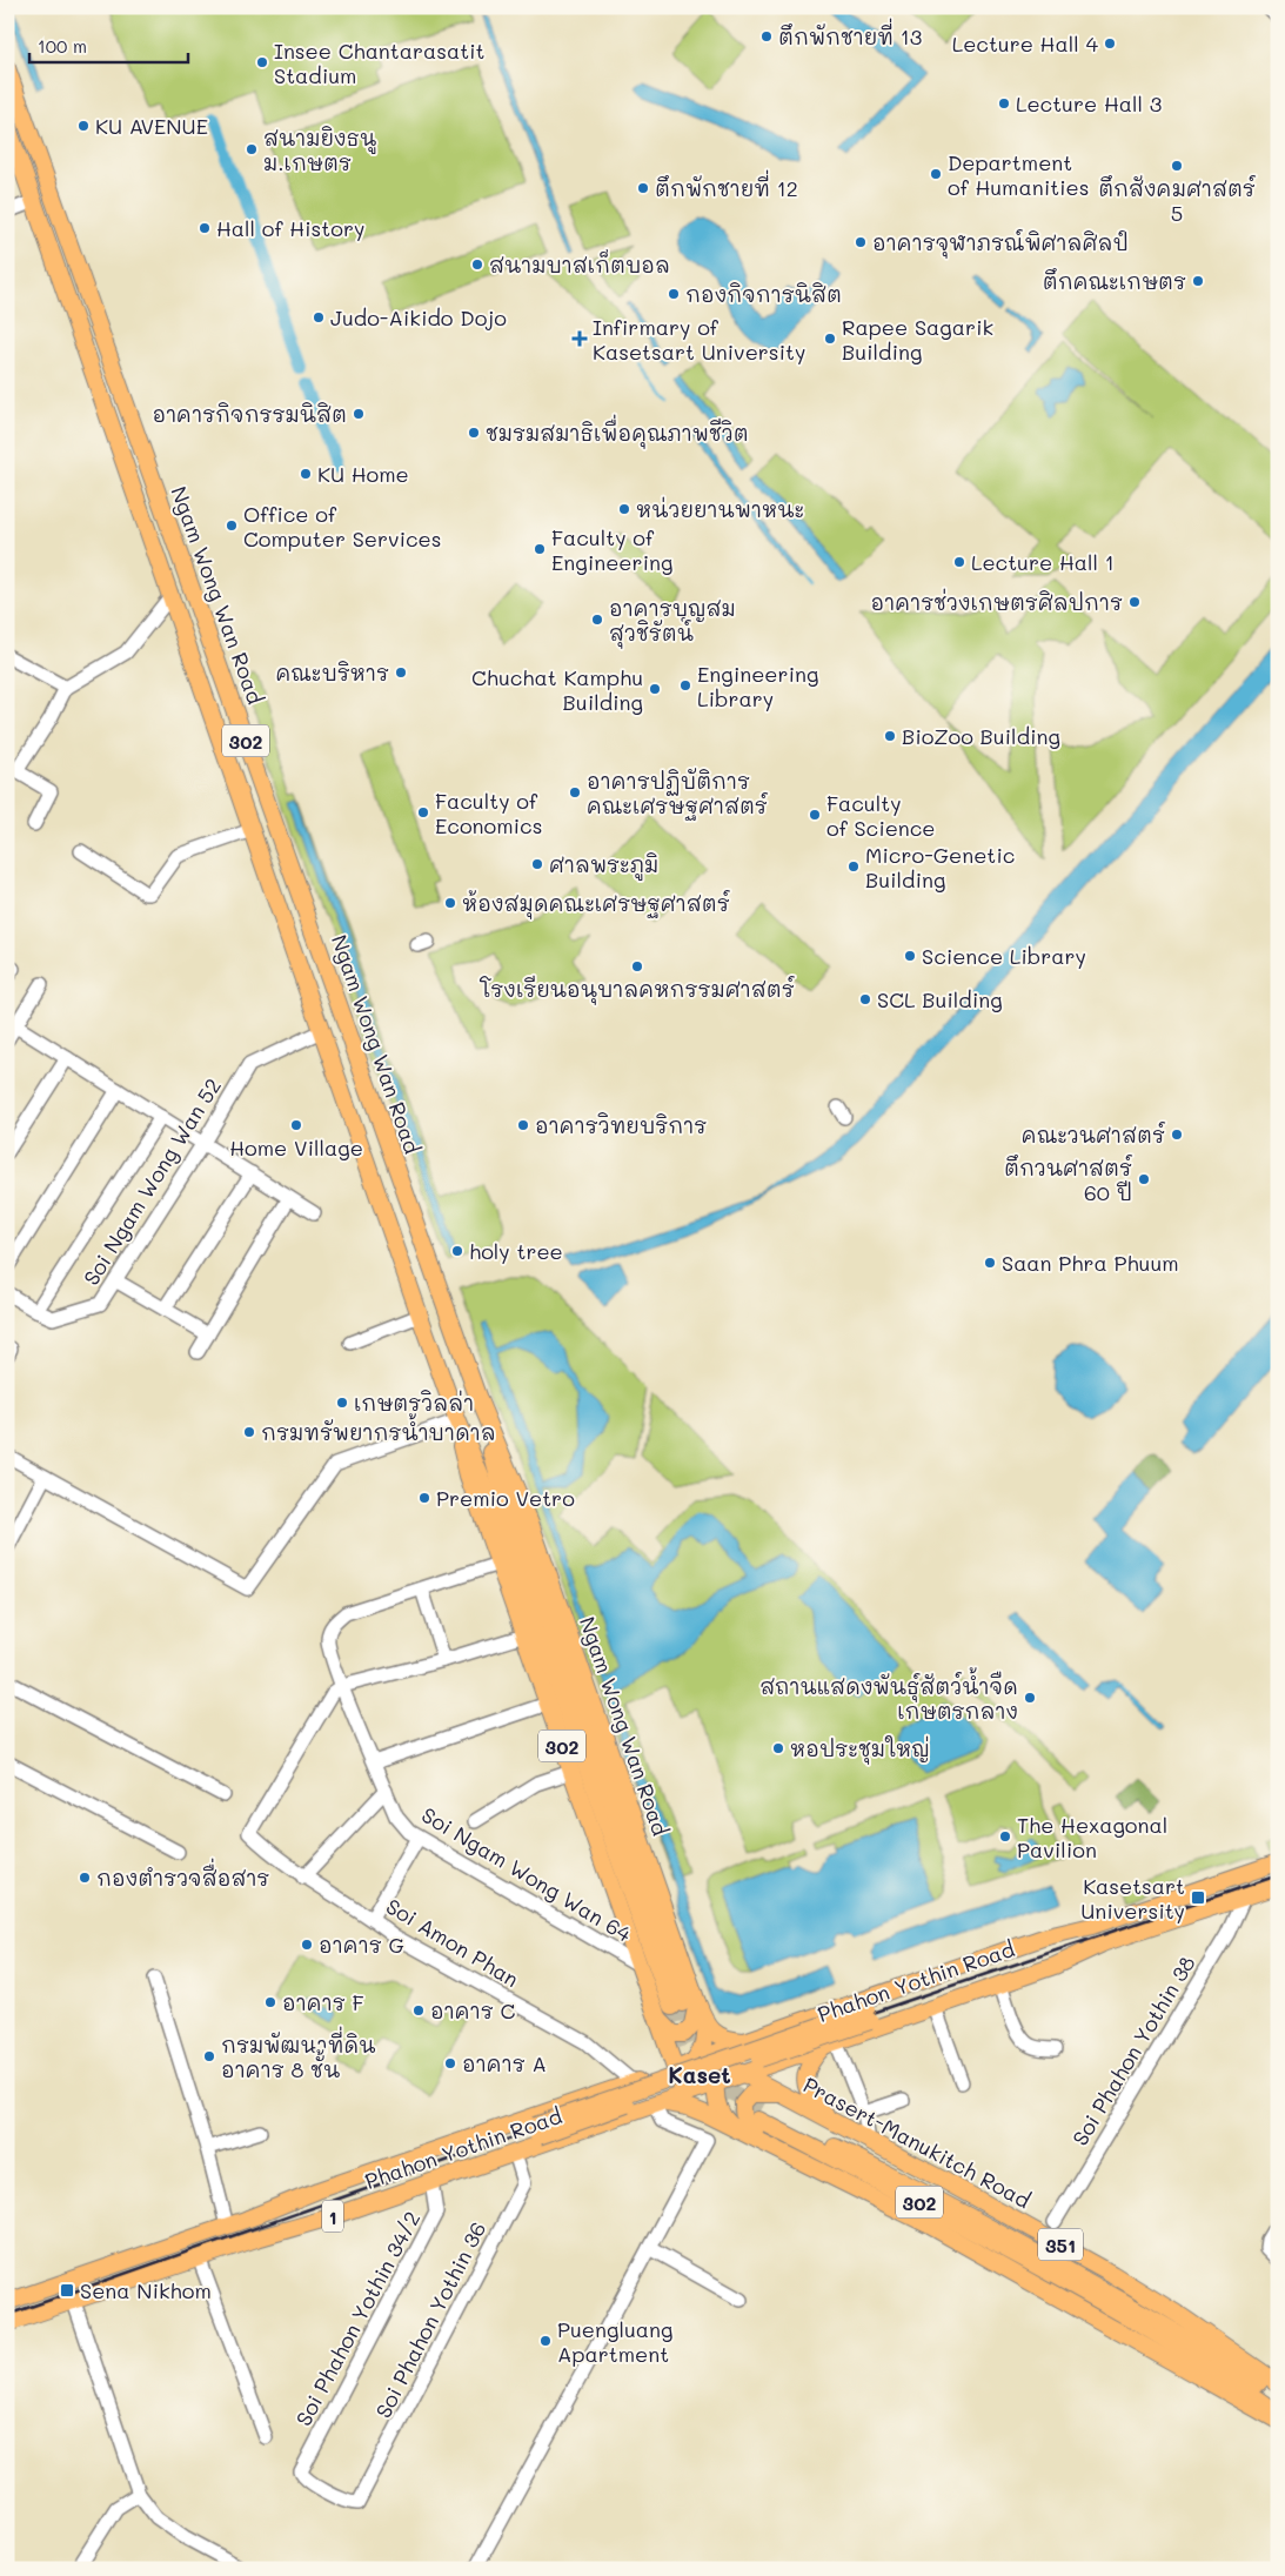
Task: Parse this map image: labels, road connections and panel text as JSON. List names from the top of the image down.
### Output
{
  "streets": {
    "main road": [
      "Ngam Wong Wan Road",
      "302",
      "Phahon Yothin Road",
      "Prasert-Manukitch Road",
      "1",
      "351"
    ],
    "street": [
      "Soi Ngam Wong Wan 52",
      "Soi Ngam Wong Wan 64",
      "Soi Amon Phan",
      "Soi Phahon Yothin 38",
      "Soi Phahon Yothin 34/2",
      "Soi Phahon Yothin 36"
    ]
  },
  "crossings": [
    ["Ngam Wong Wan Road", "Soi Ngam Wong Wan 52"],
    ["Ngam Wong Wan Road", "Soi Ngam Wong Wan 64"],
    ["Ngam Wong Wan Road", "Phahon Yothin Road"],
    ["Soi Ngam Wong Wan 64", "Soi Amon Phan"],
    ["Soi Amon Phan", "Phahon Yothin Road"],
    ["Phahon Yothin Road", "Soi Phahon Yothin 38"],
    ["Phahon Yothin Road", "Prasert-Manukitch Road"],
    ["Phahon Yothin Road", "351"],
    ["Phahon Yothin Road", "Soi Phahon Yothin 34/2"],
    ["Phahon Yothin Road", "Soi Phahon Yothin 36"],
    ["Soi Phahon Yothin 34/2", "Soi Phahon Yothin 36"]
  ],
  "districts": ["Kaset"],
  "places": {
    "other": [
      "ตึกพักชายที่ 13",
      "Lecture Hall 4",
      "Insee Chantarasatit Stadium",
      "Lecture Hall 3",
      "KU AVENUE",
      "สนามยิงธนู ม.เกษตร",
      "ตึกสังคมศาสตร์ 5",
      "Department of Humanities",
      "ตึกพักชายที่ 12",
      "Hall of History",
      "อาคารจุฬาภรณ์พิศาลศิลป์",
      "สนามบาสเก็ตบอล",
      "ตึกคณะเกษตร",
      "กองกิจการนิสิต",
      "Judo-Aikido Dojo",
      "Rapee Sagarik Building",
      "อาคารกิจกรรมนิสิต",
      "ชมรมสมาธิเพื่อคุณภาพชีวิต",
      "KU Home",
      "หน่วยยานพาหนะ",
      "Office of Computer Services",
      "Faculty of Engineering",
      "Lecture Hall 1",
      "อาคารช่วงเกษตรศิลปการ",
      "อาคารบุญสม สุวชิรัตน์",
      "คณะบริหาร",
      "Engineering Library",
      "Chuchat Kamphu Building",
      "BioZoo Building",
      "อาคารปฏิบัติการ คณะเศรษฐศาสตร์",
      "Faculty of Economics",
      "Faculty of Science",
      "ศาลพระภูมิ",
      "Micro-Genetic Building",
      "ห้องสมุดคณะเศรษฐศาสตร์",
      "Science Library",
      "โรงเรียนอนุบาลคหกรรมศาสตร์",
      "SCL Building",
      "Home Village",
      "อาคารวิทยบริการ",
      "คณะวนศาสตร์",
      "ตึกวนศาสตร์ 60 ปี",
      "holy tree",
      "Saan Phra Phuum",
      "เกษตรวิลล่า",
      "กรมทรัพยากรน้ำบาดาล",
      "Premio Vetro",
      "สถานแสดงพันธุ์สัตว์น้ำจืด เกษตรกลาง",
      "หอประชุมใหญ่",
      "The Hexagonal Pavilion",
      "กองตำรวจสื่อสาร",
      "อาคาร G",
      "อาคาร F",
      "อาคาร C",
      "กรมพัฒนาที่ดิน อาคาร 8 ชั้น",
      "อาคาร A",
      "Puengluang Apartment"
    ],
    "health": ["Infirmary of Kasetsart University"],
    "transit": ["Kasetsart University", "Sena Nikhom"]
  },
  "scale_bar": "100 m"
}
